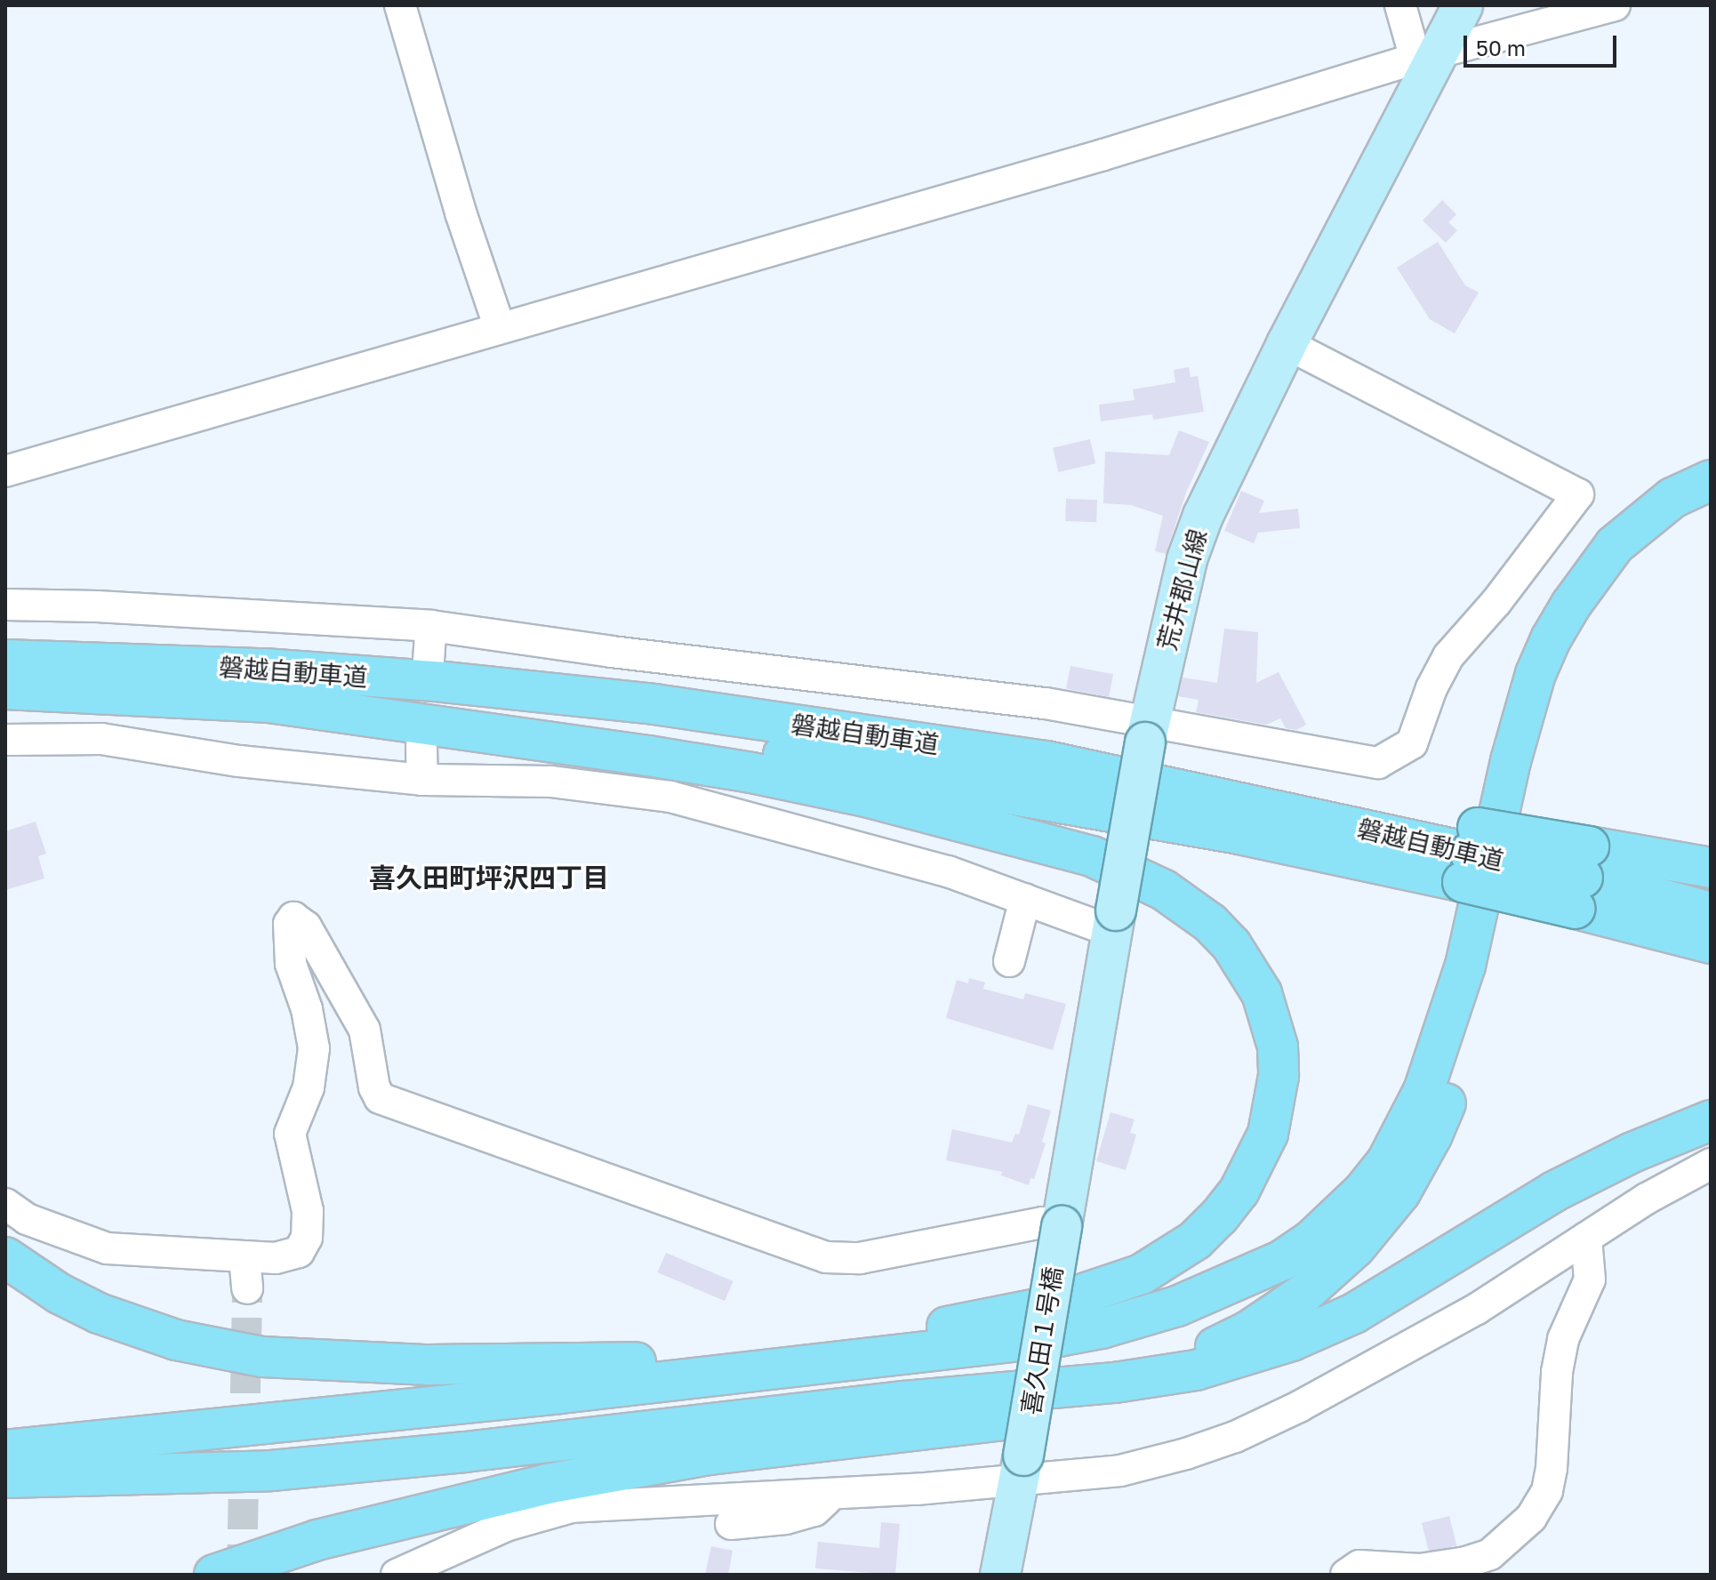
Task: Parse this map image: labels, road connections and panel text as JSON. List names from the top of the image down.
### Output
{
  "streets": {
    "highway": ["磐越自動車道"],
    "main road": ["荒井郡山線", "喜久田１号橋"]
  },
  "crossings": [
    ["荒井郡山線", "磐越自動車道"],
    ["荒井郡山線", "喜久田１号橋"]
  ],
  "districts": ["喜久田町坪沢四丁目"],
  "scale_bar": "50 m"
}
